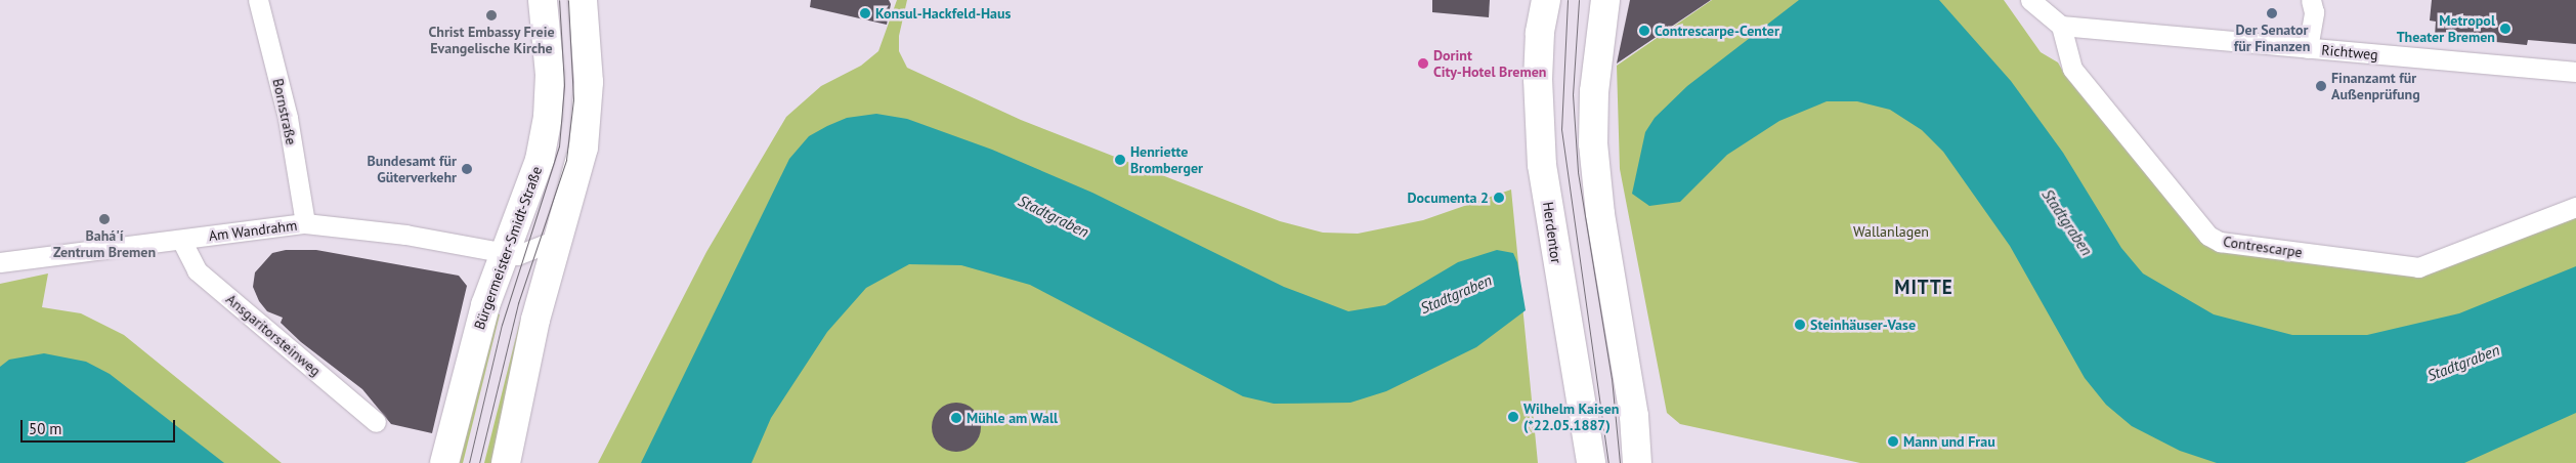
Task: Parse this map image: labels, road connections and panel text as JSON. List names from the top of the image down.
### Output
{
  "streets": {
    "main road": ["Herdentor", "Bürgermeister-Smidt-Straße"],
    "street": [
      "Richtweg",
      "Bornstraße",
      "Am Wandrahm",
      "Contrescarpe",
      "Ansgaritorsteinweg"
    ]
  },
  "crossings": [
    ["Richtweg", "Contrescarpe"],
    ["Bornstraße", "Am Wandrahm"],
    ["Am Wandrahm", "Bürgermeister-Smidt-Straße"],
    ["Am Wandrahm", "Ansgaritorsteinweg"]
  ],
  "districts": ["MITTE"],
  "water": ["Stadtgraben"],
  "parks": ["Wallanlagen"],
  "places": [
    "Konsul-Hackfeld-Haus",
    "Der Senator für Finanzen",
    "Christ Embassy Freie Evangelische Kirche",
    "Metropol Theater Bremen",
    "Contrescarpe-Center",
    "Dorint City-Hotel Bremen",
    "Finanzamt für Außenprüfung",
    "Henriette Bromberger",
    "Bundesamt für Güterverkehr",
    "Documenta 2",
    "Bahá'í Zentrum Bremen",
    "Steinhäuser-Vase",
    "Wilhelm Kaisen (*22.05.1887)",
    "Mühle am Wall",
    "Mann und Frau"
  ],
  "scale_bar": "50 m"
}
